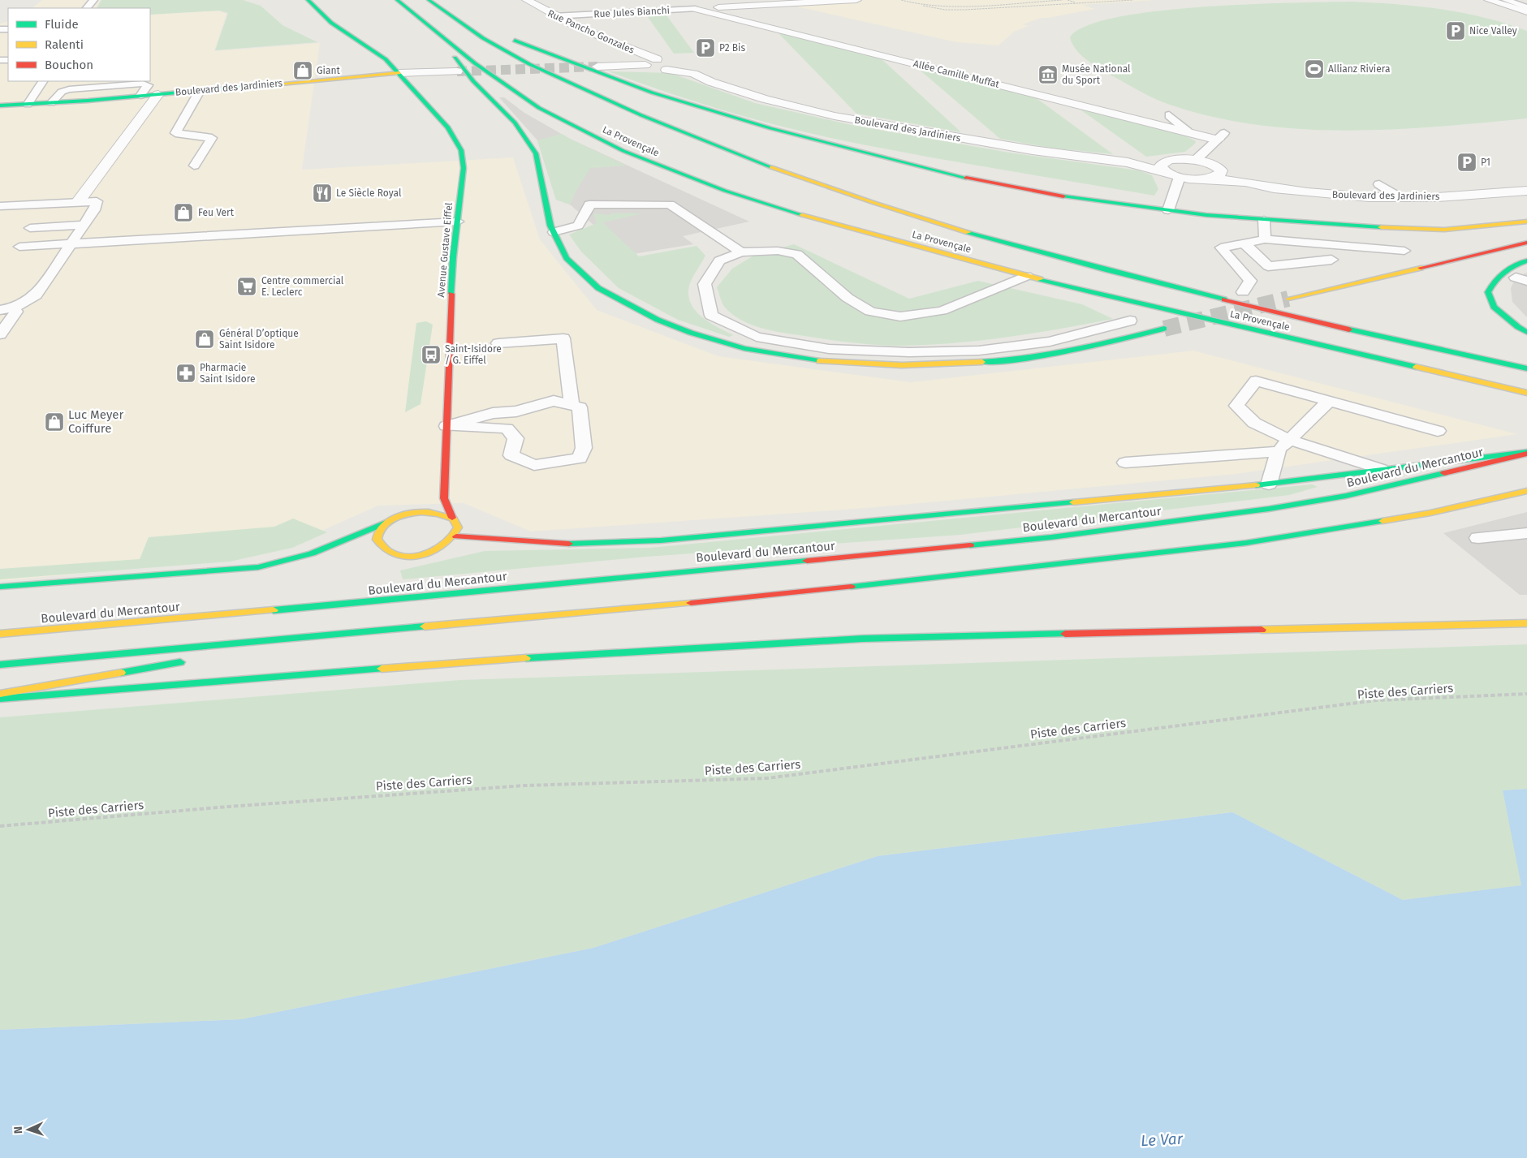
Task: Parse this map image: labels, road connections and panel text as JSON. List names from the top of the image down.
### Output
{
  "streets": {
    "main road": [
      "Boulevard des Jardiniers",
      "La Provençale",
      "Avenue Gustave Eiffel",
      "Boulevard du Mercantour"
    ],
    "street": ["Rue Jules Bianchi", "Rue Pancho Gonzales", "Allée Camille Muffat"],
    "path": ["Piste des Carriers"]
  },
  "crossings": [
    ["Rue Jules Bianchi", "Rue Pancho Gonzales"],
    ["Rue Jules Bianchi", "Allée Camille Muffat"],
    ["Boulevard des Jardiniers", "Avenue Gustave Eiffel"]
  ],
  "water": ["Le Var"],
  "places": {
    "parking": ["Nice Valley", "P2 Bis", "P1"],
    "sports": ["Allianz Riviera"],
    "shop": [
      "Giant",
      "Feu Vert",
      "Général D’optique Saint Isidore",
      "Luc Meyer Coiffure"
    ],
    "museum": ["Musée National du Sport"],
    "restaurant": ["Le Siècle Royal"],
    "supermarket": ["Centre commercial E. Leclerc"],
    "bus stop": ["Saint-Isidore / G. Eiffel"],
    "pharmacy": ["Pharmacie Saint Isidore"]
  },
  "legend": ["Fluide", "Ralenti", "Bouchon"],
  "north": "left"
}
